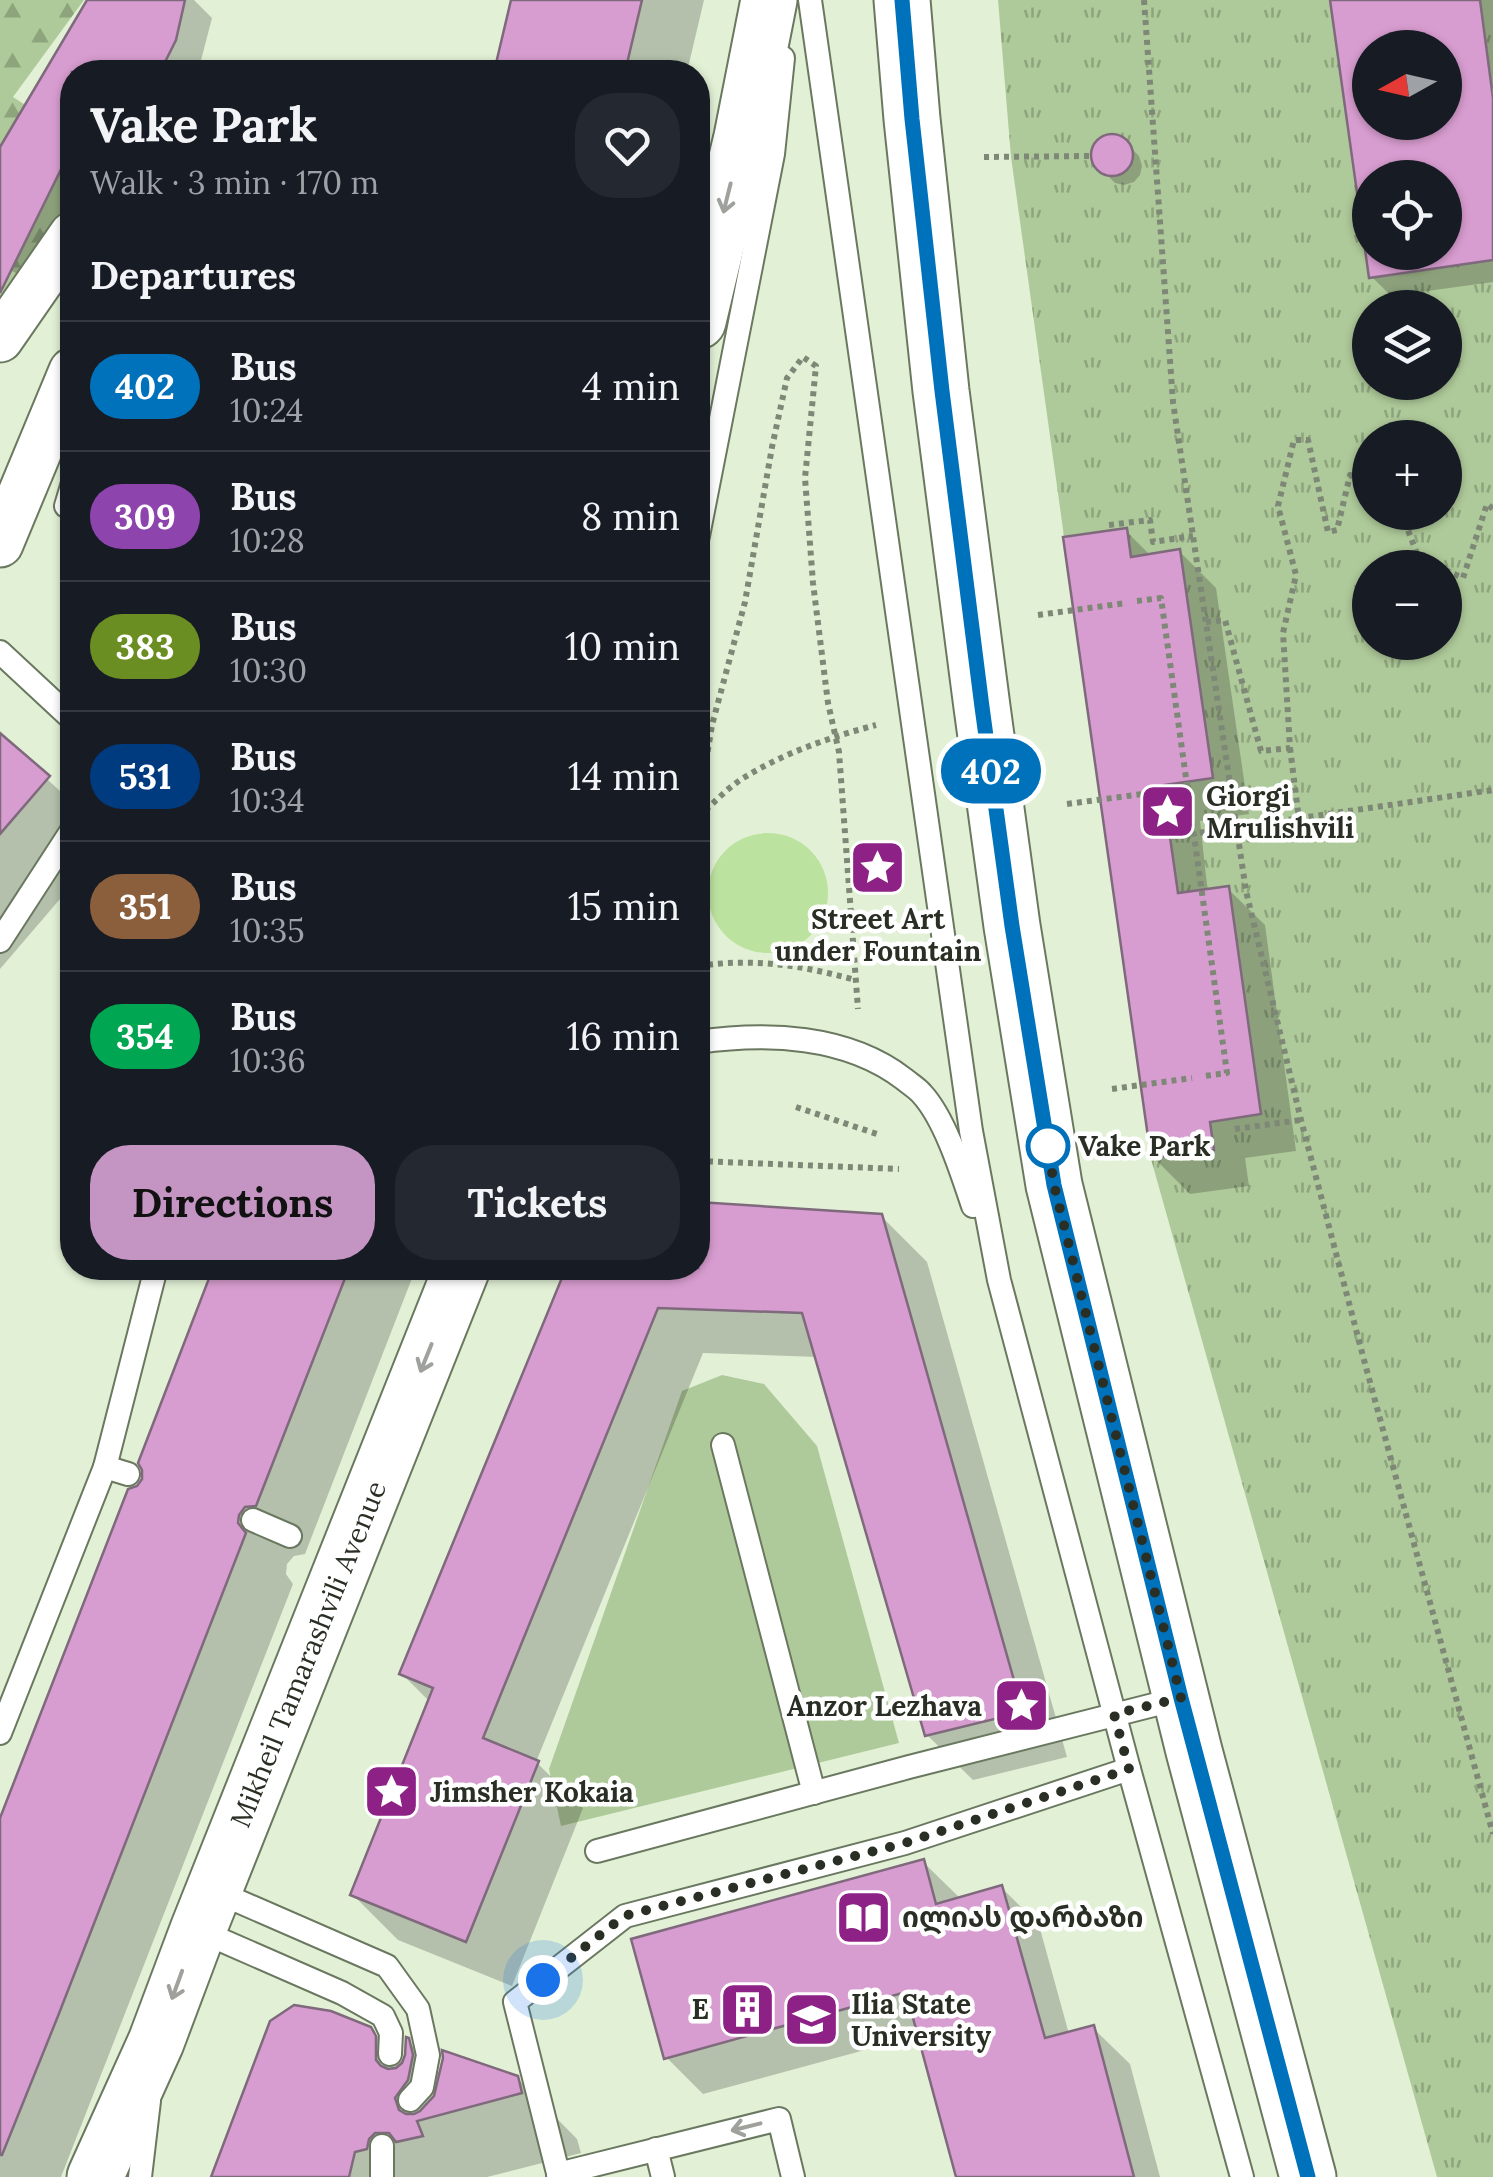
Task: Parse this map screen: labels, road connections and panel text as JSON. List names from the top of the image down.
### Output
{
  "streets": {
    "main road": ["Mikheil Tamarashvili Avenue"]
  },
  "one_way": ["Mikheil Tamarashvili Avenue"],
  "places": {
    "place": [
      "Giorgi Mrulishvili",
      "Street Art under Fountain",
      "Anzor Lezhava",
      "Jimsher Kokaia"
    ],
    "other": ["Vake Park"],
    "library": ["ილიას დარბაზი"],
    "building": ["E"],
    "school or university": ["Ilia State University"]
  },
  "lines": ["bus line 402"],
  "north": "left",
  "page": {
    "on_map": "402",
    "map_buttons": ["+", "−"],
    "heading": [
      ["Vake Park", "Walk · 3 min · 170 m"],
      "Departures"
    ],
    "list": [
      {
        "mark": "402",
        "name": "Bus",
        "note": "10:24",
        "value": "4 min"
      },
      {
        "mark": "309",
        "name": "Bus",
        "note": "10:28",
        "value": "8 min"
      },
      {
        "mark": "383",
        "name": "Bus",
        "note": "10:30",
        "value": "10 min"
      },
      {
        "mark": "531",
        "name": "Bus",
        "note": "10:34",
        "value": "14 min"
      },
      {
        "mark": "351",
        "name": "Bus",
        "note": "10:35",
        "value": "15 min"
      },
      {
        "mark": "354",
        "name": "Bus",
        "note": "10:36",
        "value": "16 min"
      }
    ],
    "buttons": ["Directions", "Tickets"]
  }
}
